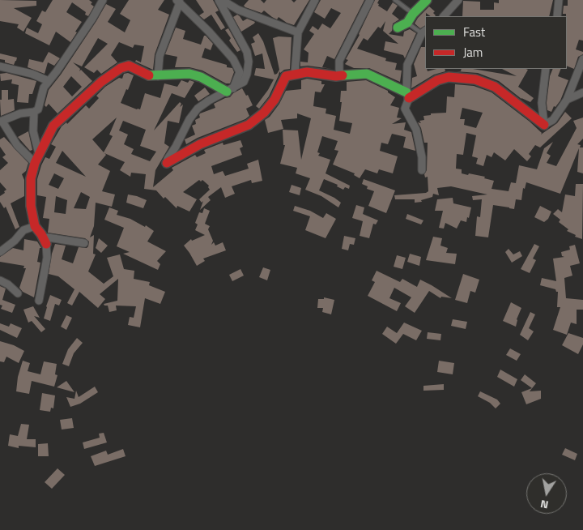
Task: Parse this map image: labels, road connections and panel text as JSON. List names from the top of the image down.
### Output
{
  "legend": ["Fast", "Jam"],
  "north": "bottom"
}
